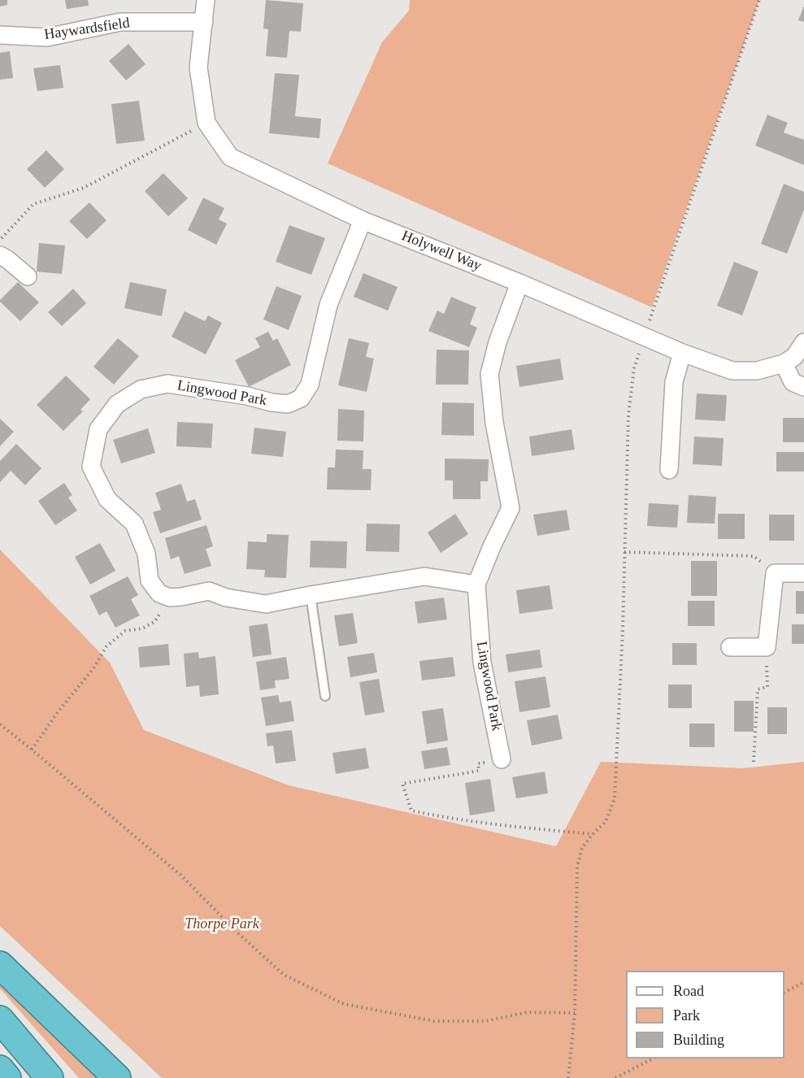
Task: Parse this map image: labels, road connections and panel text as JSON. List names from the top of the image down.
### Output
{
  "streets": {
    "street": ["Haywardsfield", "Holywell Way", "Lingwood Park"]
  },
  "crossings": [
    ["Haywardsfield", "Holywell Way"],
    ["Holywell Way", "Lingwood Park"]
  ],
  "parks": ["Thorpe Park"],
  "legend": ["Road", "Park", "Building"]
}
